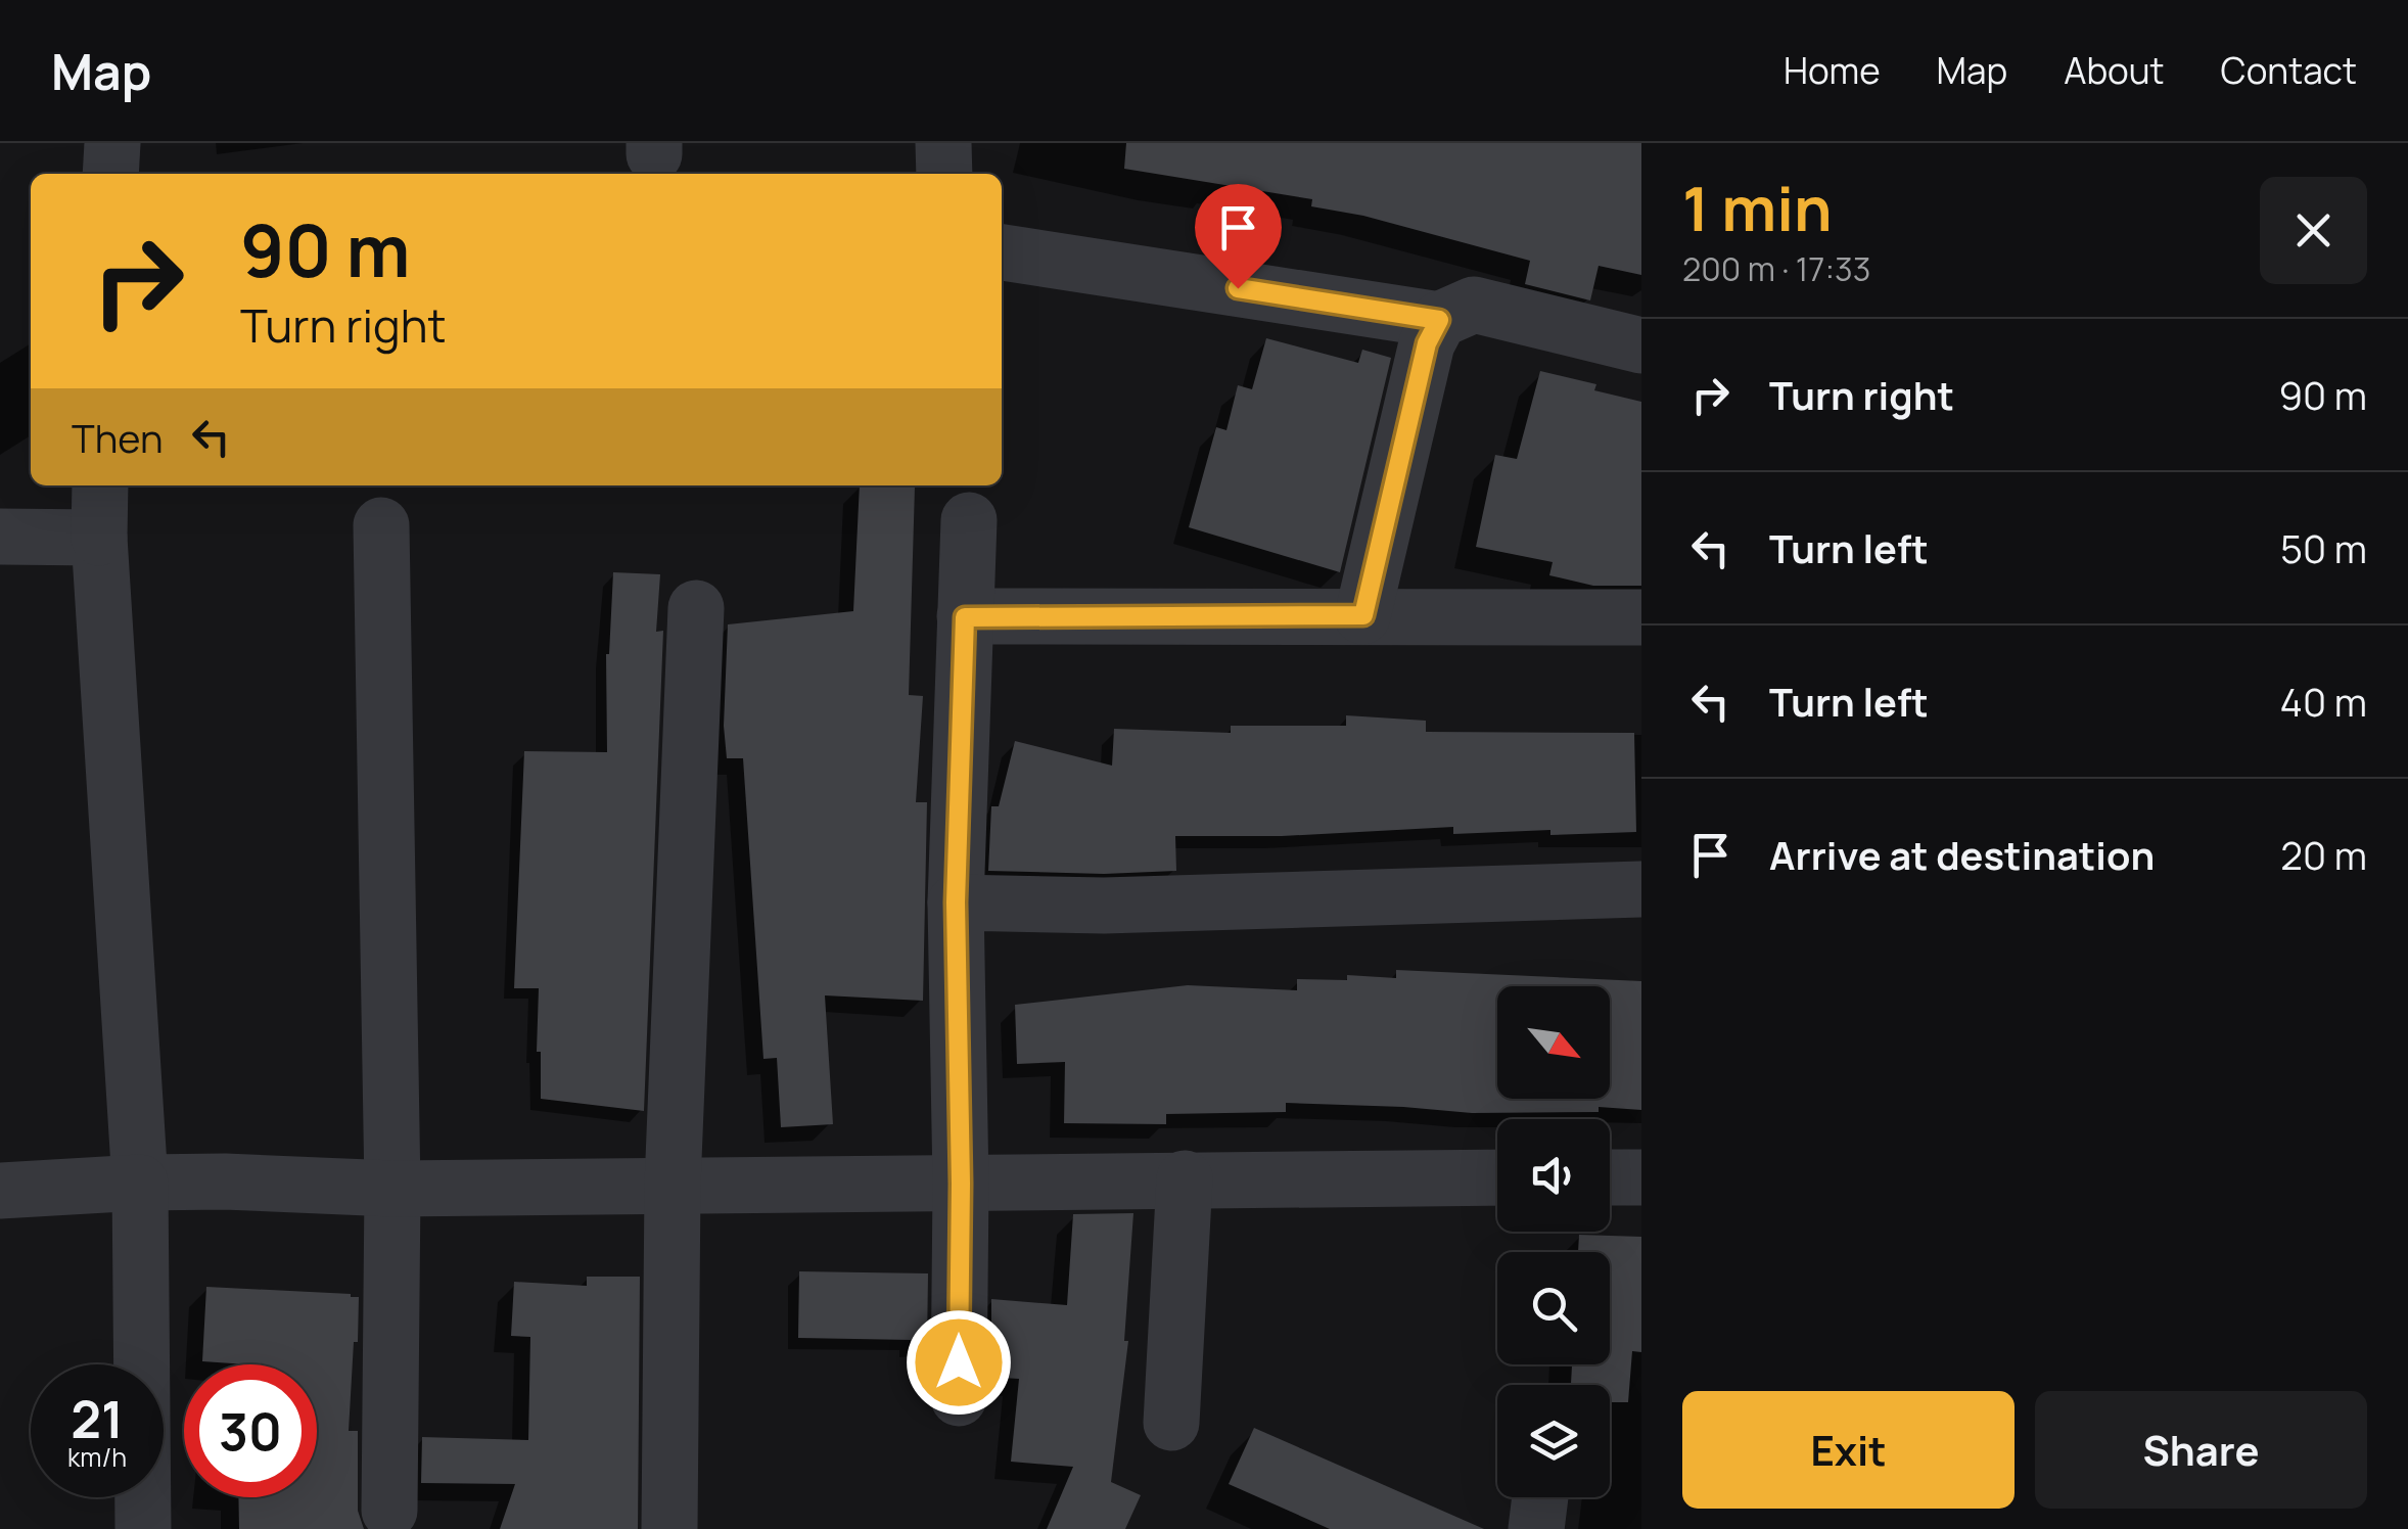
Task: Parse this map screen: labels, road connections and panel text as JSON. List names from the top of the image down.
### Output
{
  "north": "bottom right",
  "page": {
    "header": "Map",
    "nav": [
      "Home",
      "Map",
      "About",
      "Contact"
    ],
    "heading": ["1 min", "200 m · 17:33"],
    "turn": ["90 m", "Turn right"],
    "list": [
      {
        "name": "Turn right",
        "value": "90 m"
      },
      {
        "name": "Turn left",
        "value": "50 m"
      },
      {
        "name": "Turn left",
        "value": "40 m"
      },
      {
        "name": "Arrive at destination",
        "value": "20 m"
      }
    ],
    "then": "Then",
    "speed": "21 km/h",
    "limit": "30",
    "buttons": ["Exit", "Share"]
  }
}
